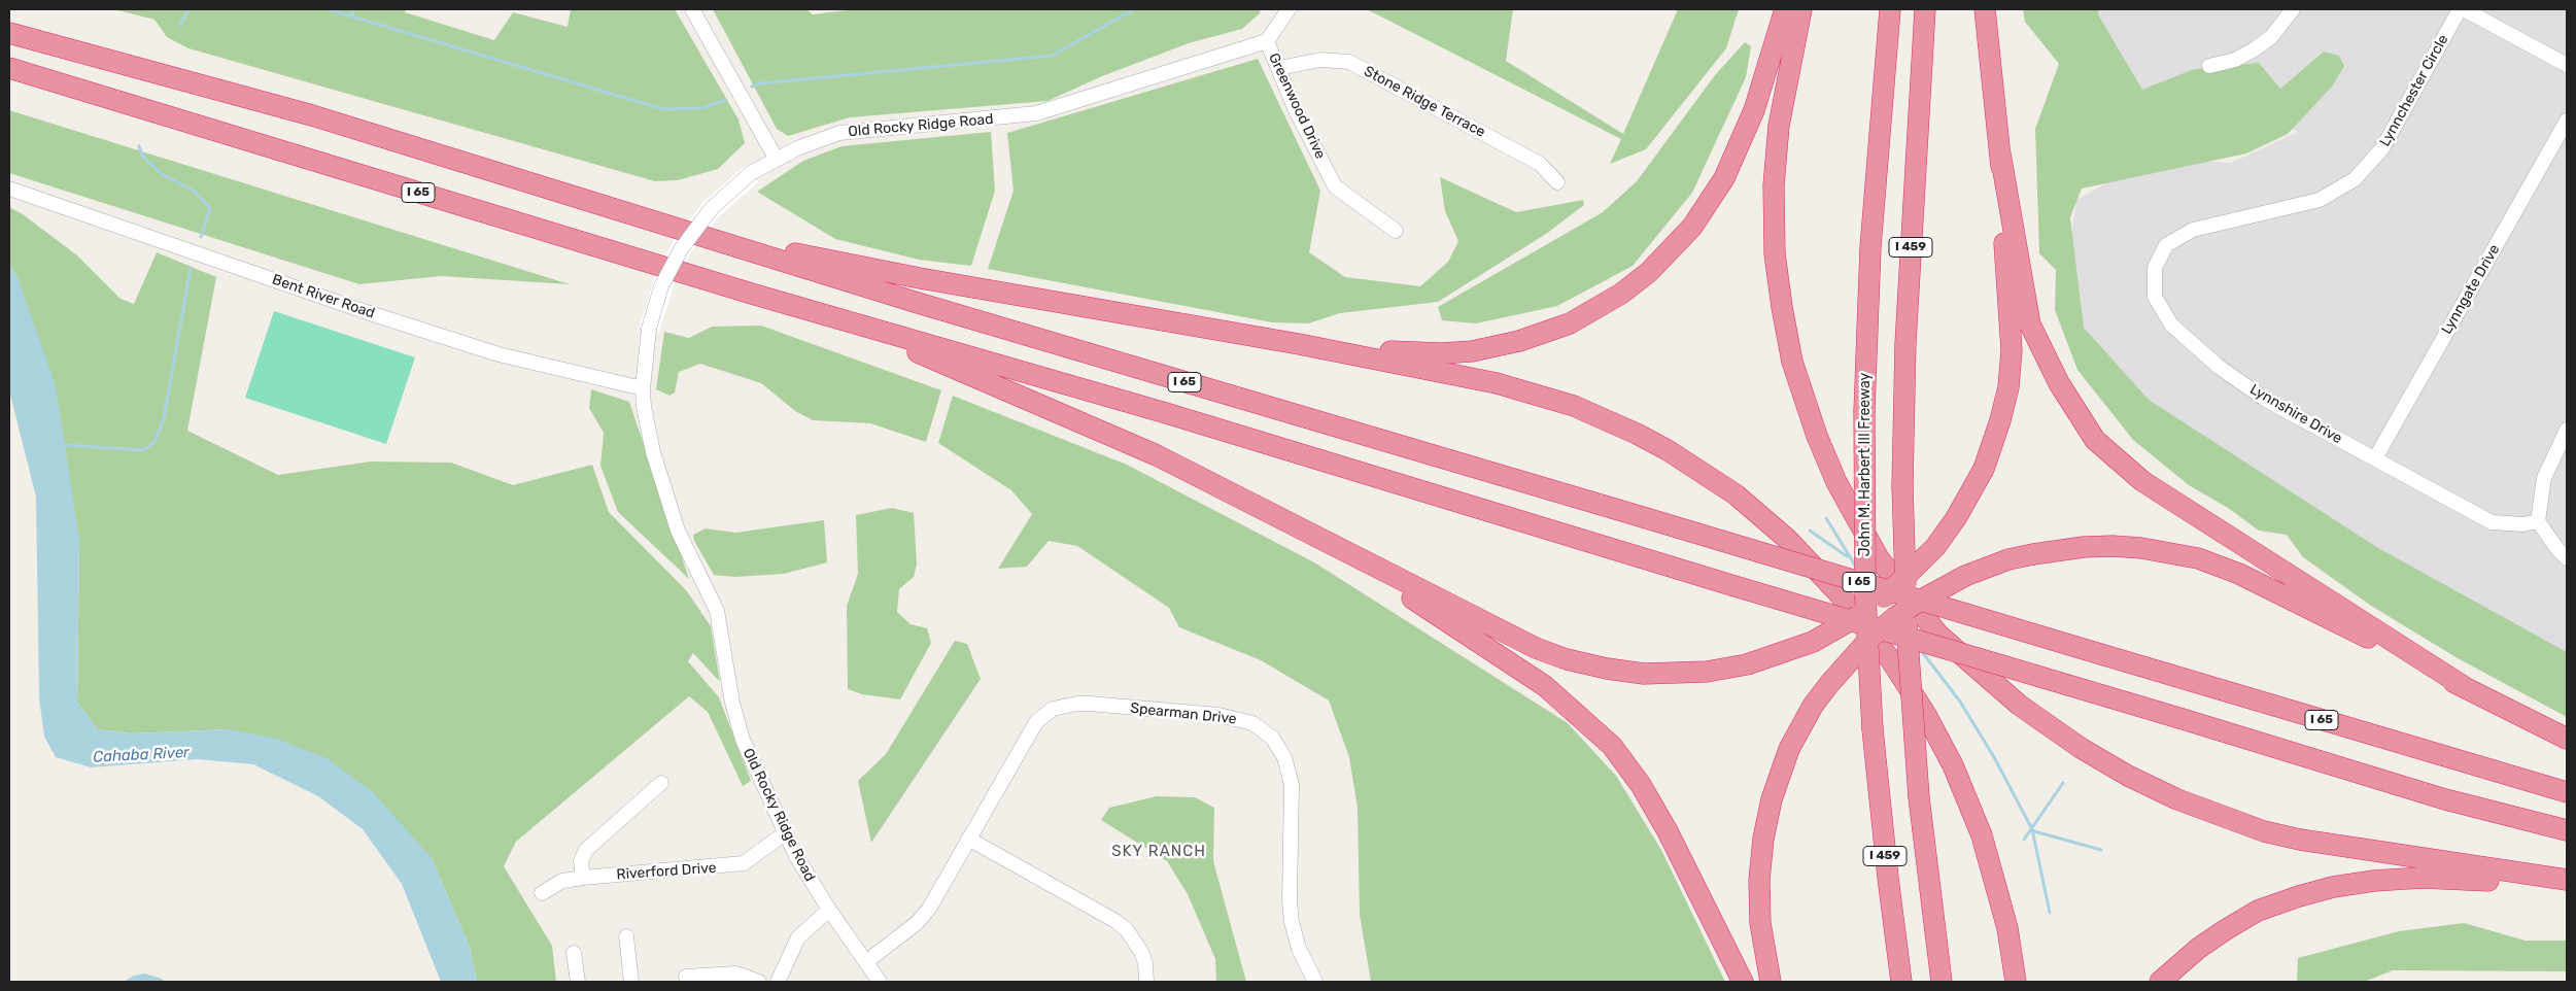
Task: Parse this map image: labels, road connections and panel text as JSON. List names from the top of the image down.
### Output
{
  "streets": {
    "highway": ["I 65", "I 459", "John M. Harbert III Freeway"],
    "street": [
      "Lynnchester Circle",
      "Stone Ridge Terrace",
      "Greenwood Drive",
      "Old Rocky Ridge Road",
      "Lynngate Drive",
      "Bent River Road",
      "Lynnshire Drive",
      "Spearman Drive",
      "Riverford Drive"
    ]
  },
  "crossings": [
    ["Lynnchester Circle", "Lynnshire Drive"],
    ["Stone Ridge Terrace", "Greenwood Drive"],
    ["Greenwood Drive", "Old Rocky Ridge Road"],
    ["Old Rocky Ridge Road", "Bent River Road"],
    ["Old Rocky Ridge Road", "Spearman Drive"],
    ["Old Rocky Ridge Road", "Riverford Drive"],
    ["Lynngate Drive", "Lynnshire Drive"]
  ],
  "districts": ["SKY RANCH"],
  "water": ["Cahaba River"]
}
